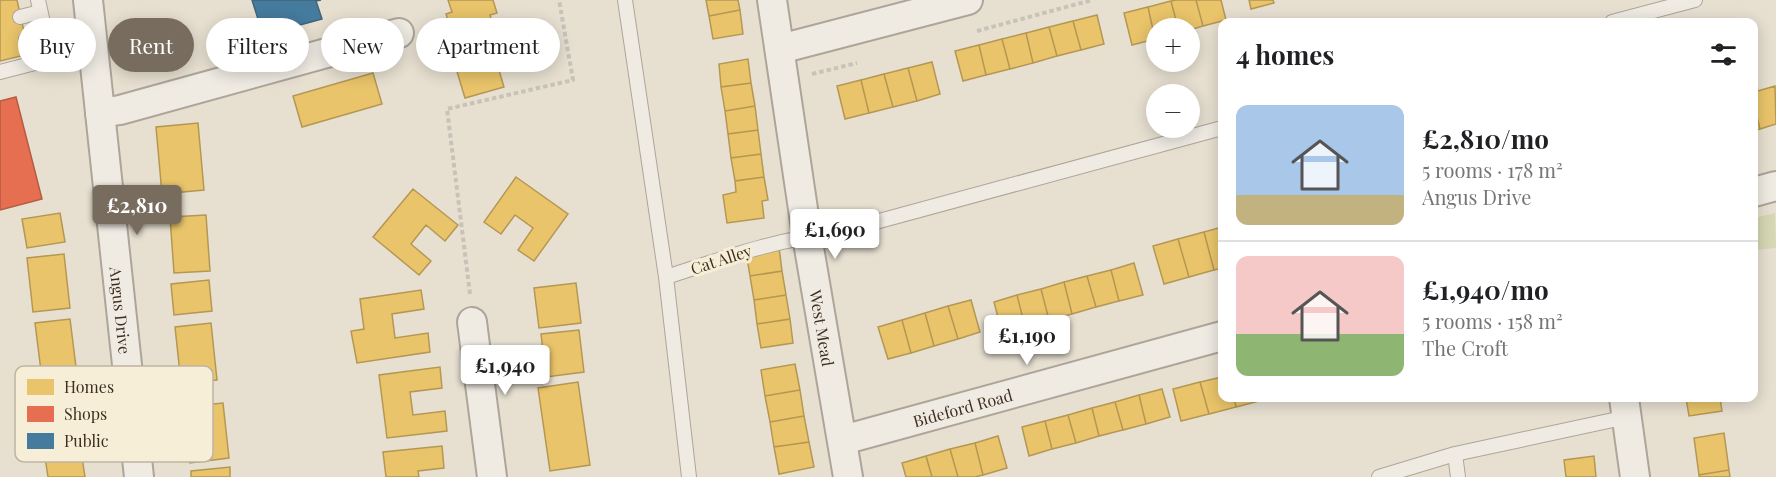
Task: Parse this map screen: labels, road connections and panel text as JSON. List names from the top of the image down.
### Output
{
  "streets": {
    "street": ["Angus Drive", "West Mead", "Bideford Road"],
    "lane": ["Cat Alley"]
  },
  "crossings": [
    ["Cat Alley", "West Mead"],
    ["West Mead", "Bideford Road"]
  ],
  "legend": ["Homes", "Shops", "Public"],
  "page": {
    "map_buttons": ["+", "−"],
    "chip": [
      "Buy",
      "Rent",
      "Filters",
      "New",
      "Apartment"
    ],
    "heading": "4 homes",
    "list": [
      {
        "name": "£2,810/mo",
        "note": "5 rooms · 178 m² · Angus Drive"
      },
      {
        "name": "£1,940/mo",
        "note": "5 rooms · 158 m² · The Croft"
      }
    ],
    "price": [
      "£2,810",
      "£1,690",
      "£1,190",
      "£1,940"
    ]
  }
}
